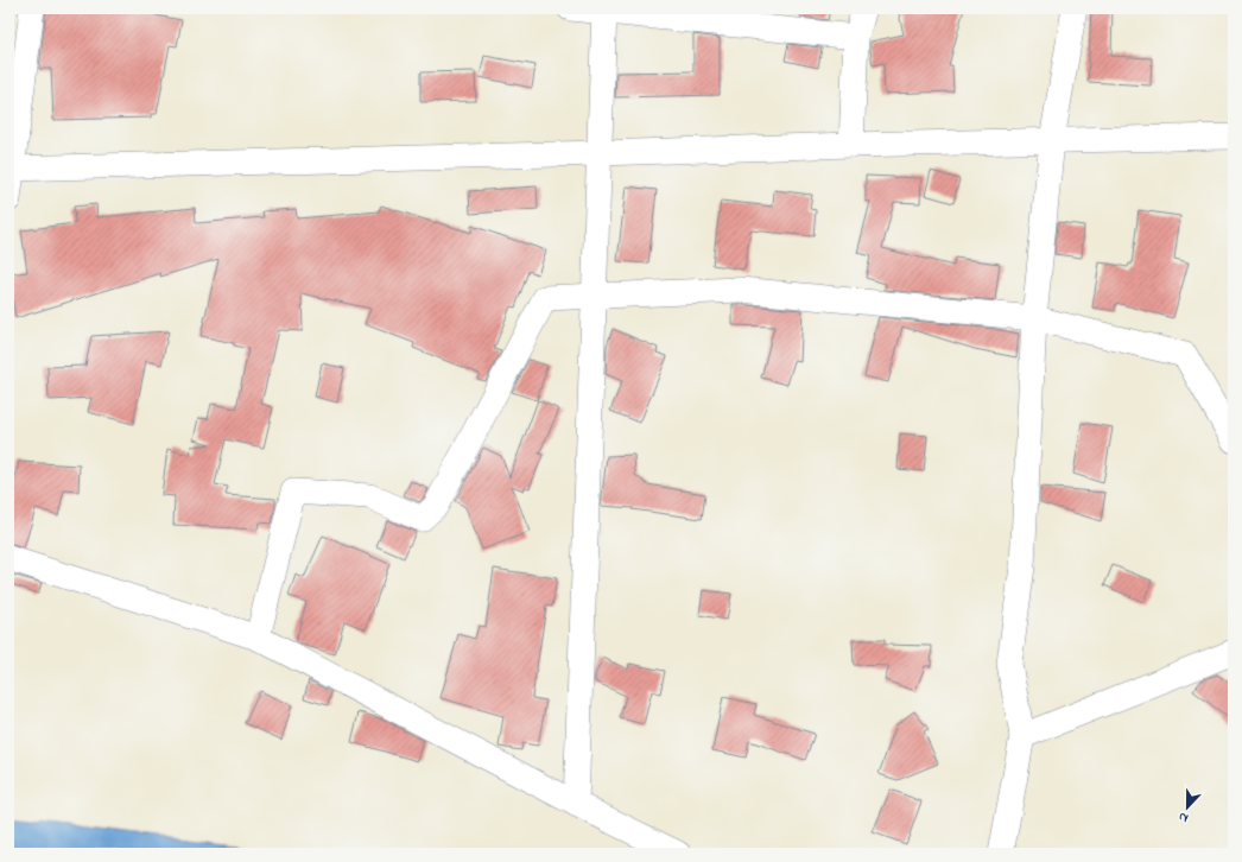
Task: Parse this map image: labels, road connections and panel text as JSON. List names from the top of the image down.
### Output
{
  "north": "bottom"
}
